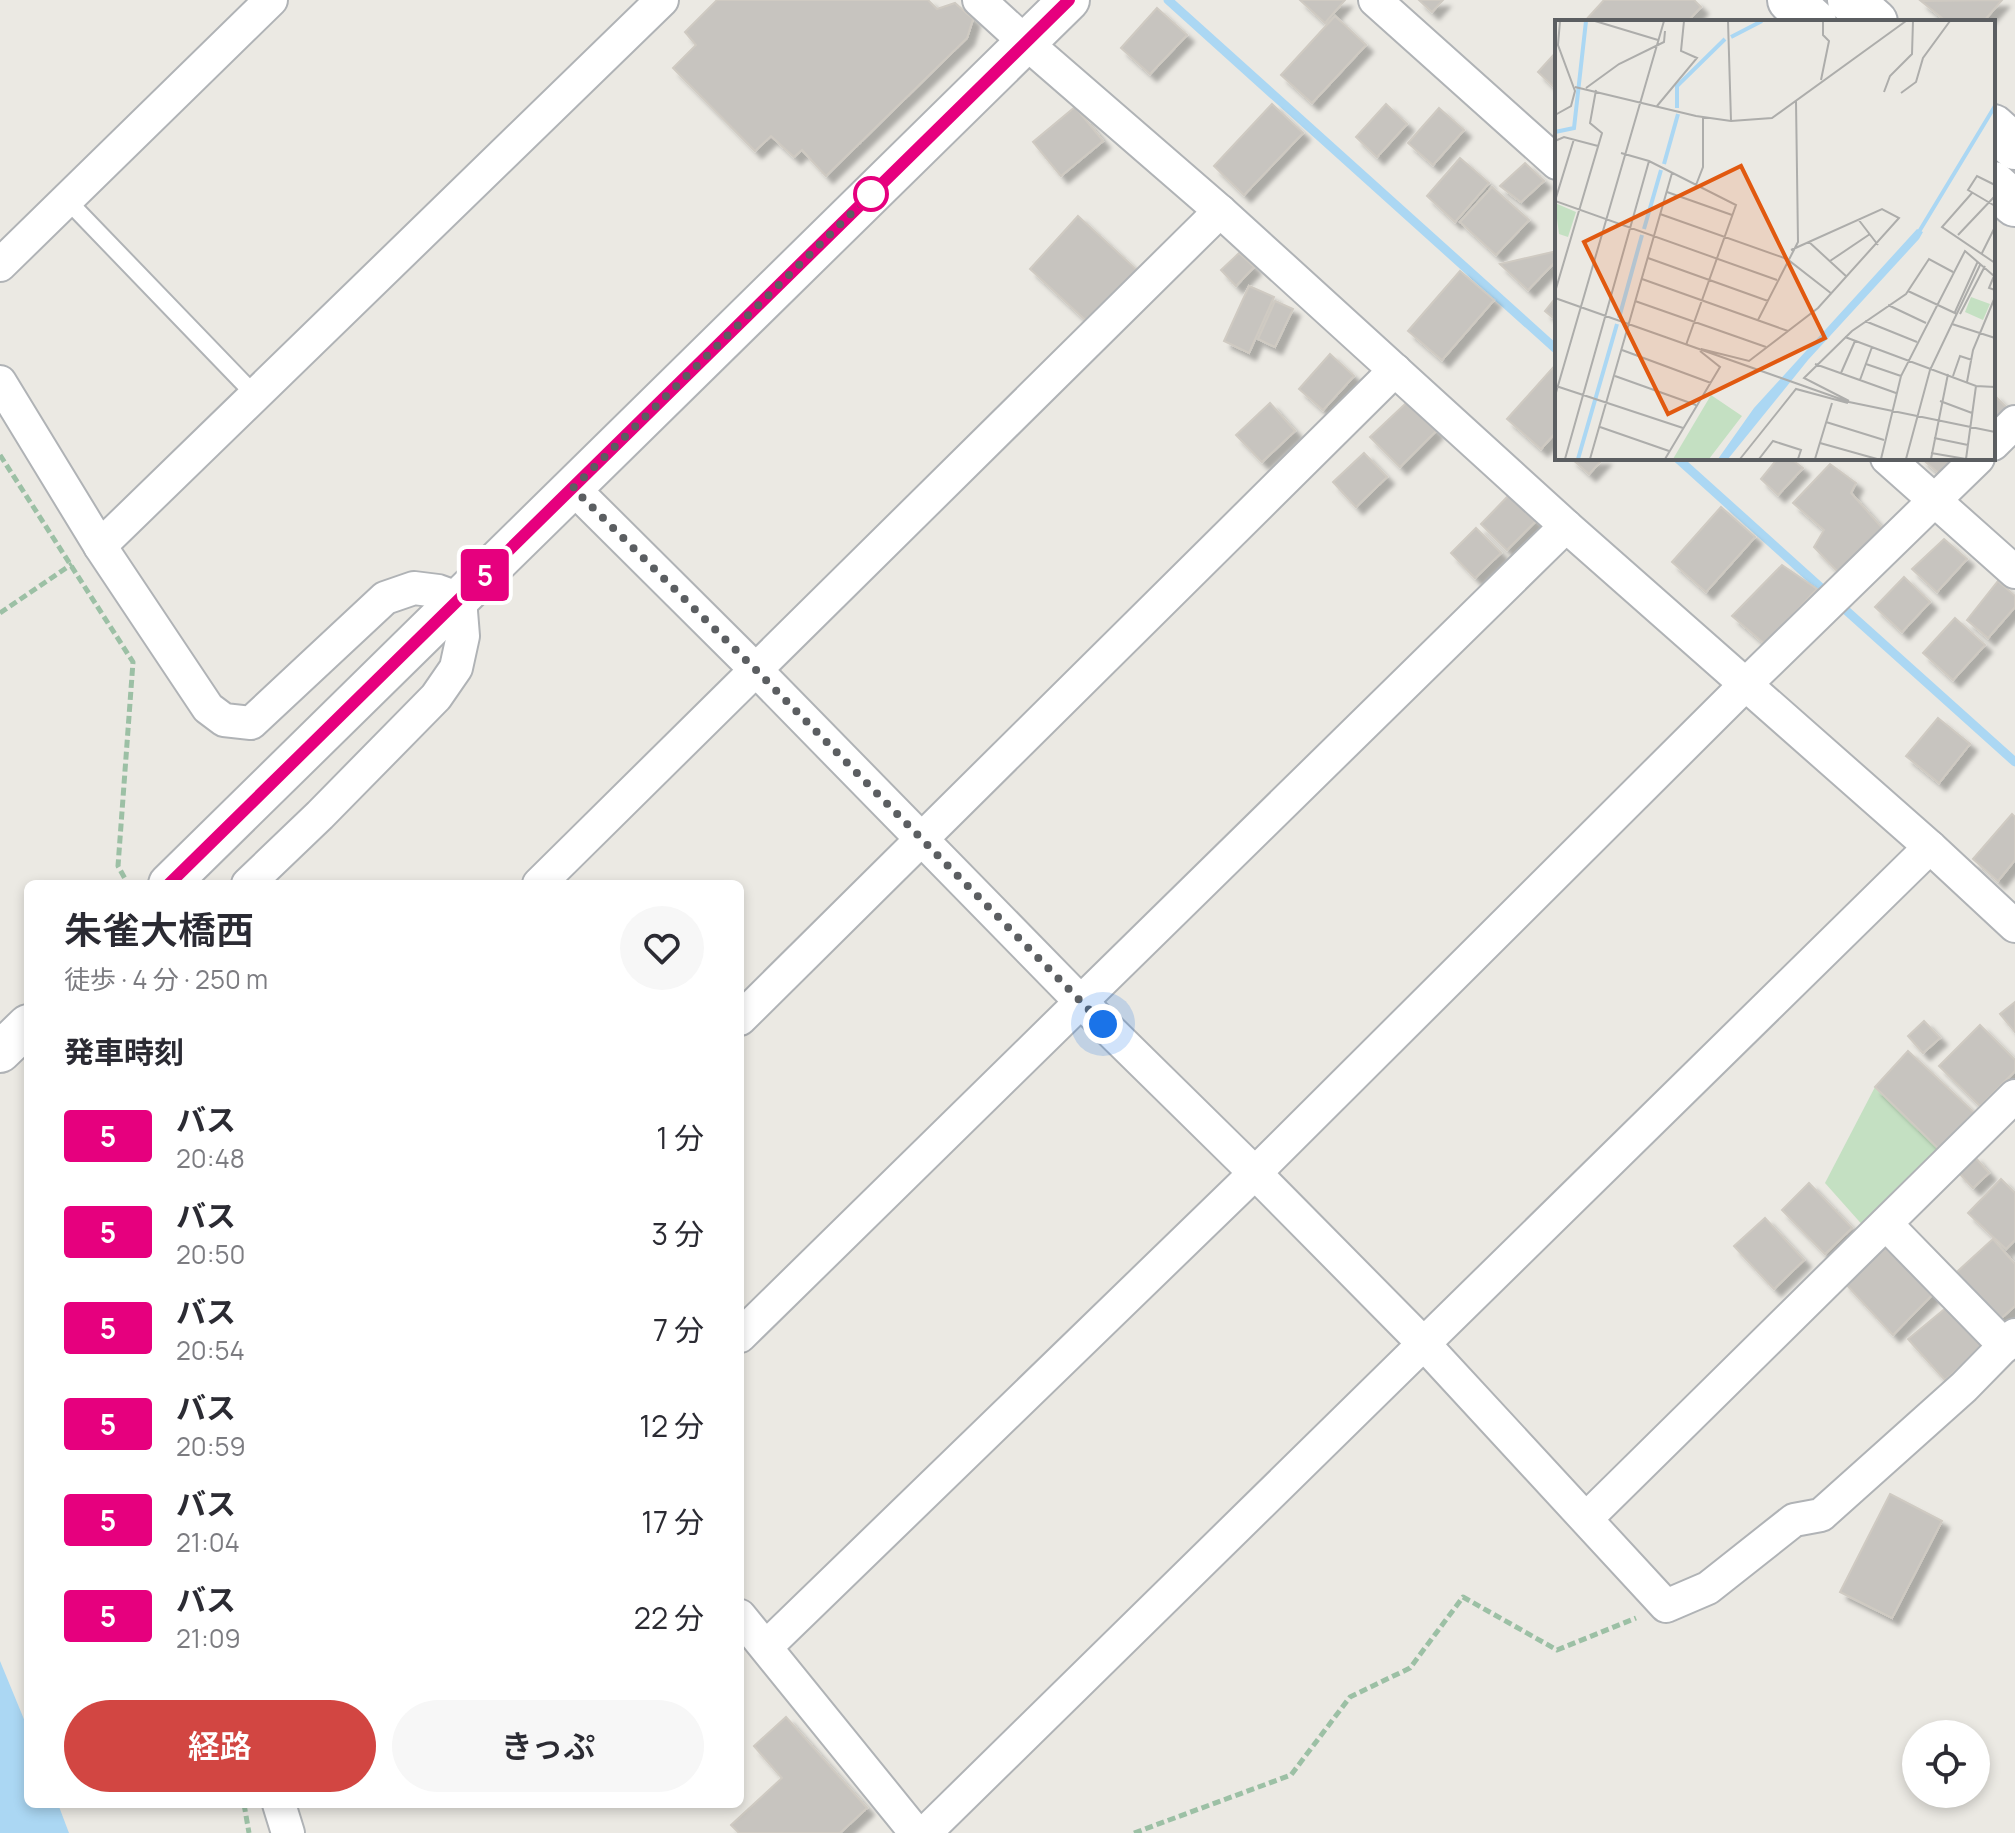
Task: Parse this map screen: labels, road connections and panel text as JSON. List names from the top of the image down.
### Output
{
  "lines": ["bus line 5"],
  "page": {
    "on_map": "5",
    "heading": [
      ["朱雀大橋西", "徒歩 · 4 分 · 250 m"],
      "発車時刻"
    ],
    "list": [
      {
        "mark": "5",
        "name": "バス",
        "note": "20:48",
        "value": "1 分"
      },
      {
        "mark": "5",
        "name": "バス",
        "note": "20:50",
        "value": "3 分"
      },
      {
        "mark": "5",
        "name": "バス",
        "note": "20:54",
        "value": "7 分"
      },
      {
        "mark": "5",
        "name": "バス",
        "note": "20:59",
        "value": "12 分"
      },
      {
        "mark": "5",
        "name": "バス",
        "note": "21:04",
        "value": "17 分"
      },
      {
        "mark": "5",
        "name": "バス",
        "note": "21:09",
        "value": "22 分"
      }
    ],
    "buttons": ["経路", "きっぷ"]
  }
}
